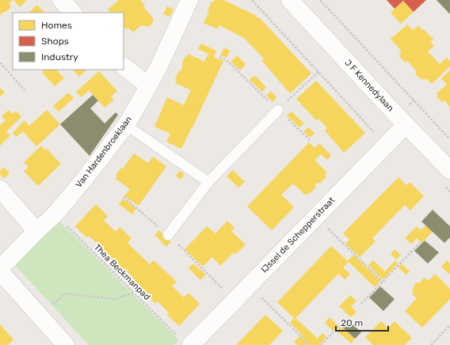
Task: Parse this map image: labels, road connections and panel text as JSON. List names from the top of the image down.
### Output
{
  "streets": {
    "street": ["J F Kennedylaan", "Van Hardenbroeklaan", "IJssel de Schepperstraat"],
    "path": ["Thea Beckmanpad"]
  },
  "crossings": [
    ["J F Kennedylaan", "IJssel de Schepperstraat"],
    ["Van Hardenbroeklaan", "Thea Beckmanpad"],
    ["IJssel de Schepperstraat", "Thea Beckmanpad"]
  ],
  "legend": ["Homes", "Shops", "Industry"],
  "scale_bar": "20 m"
}
